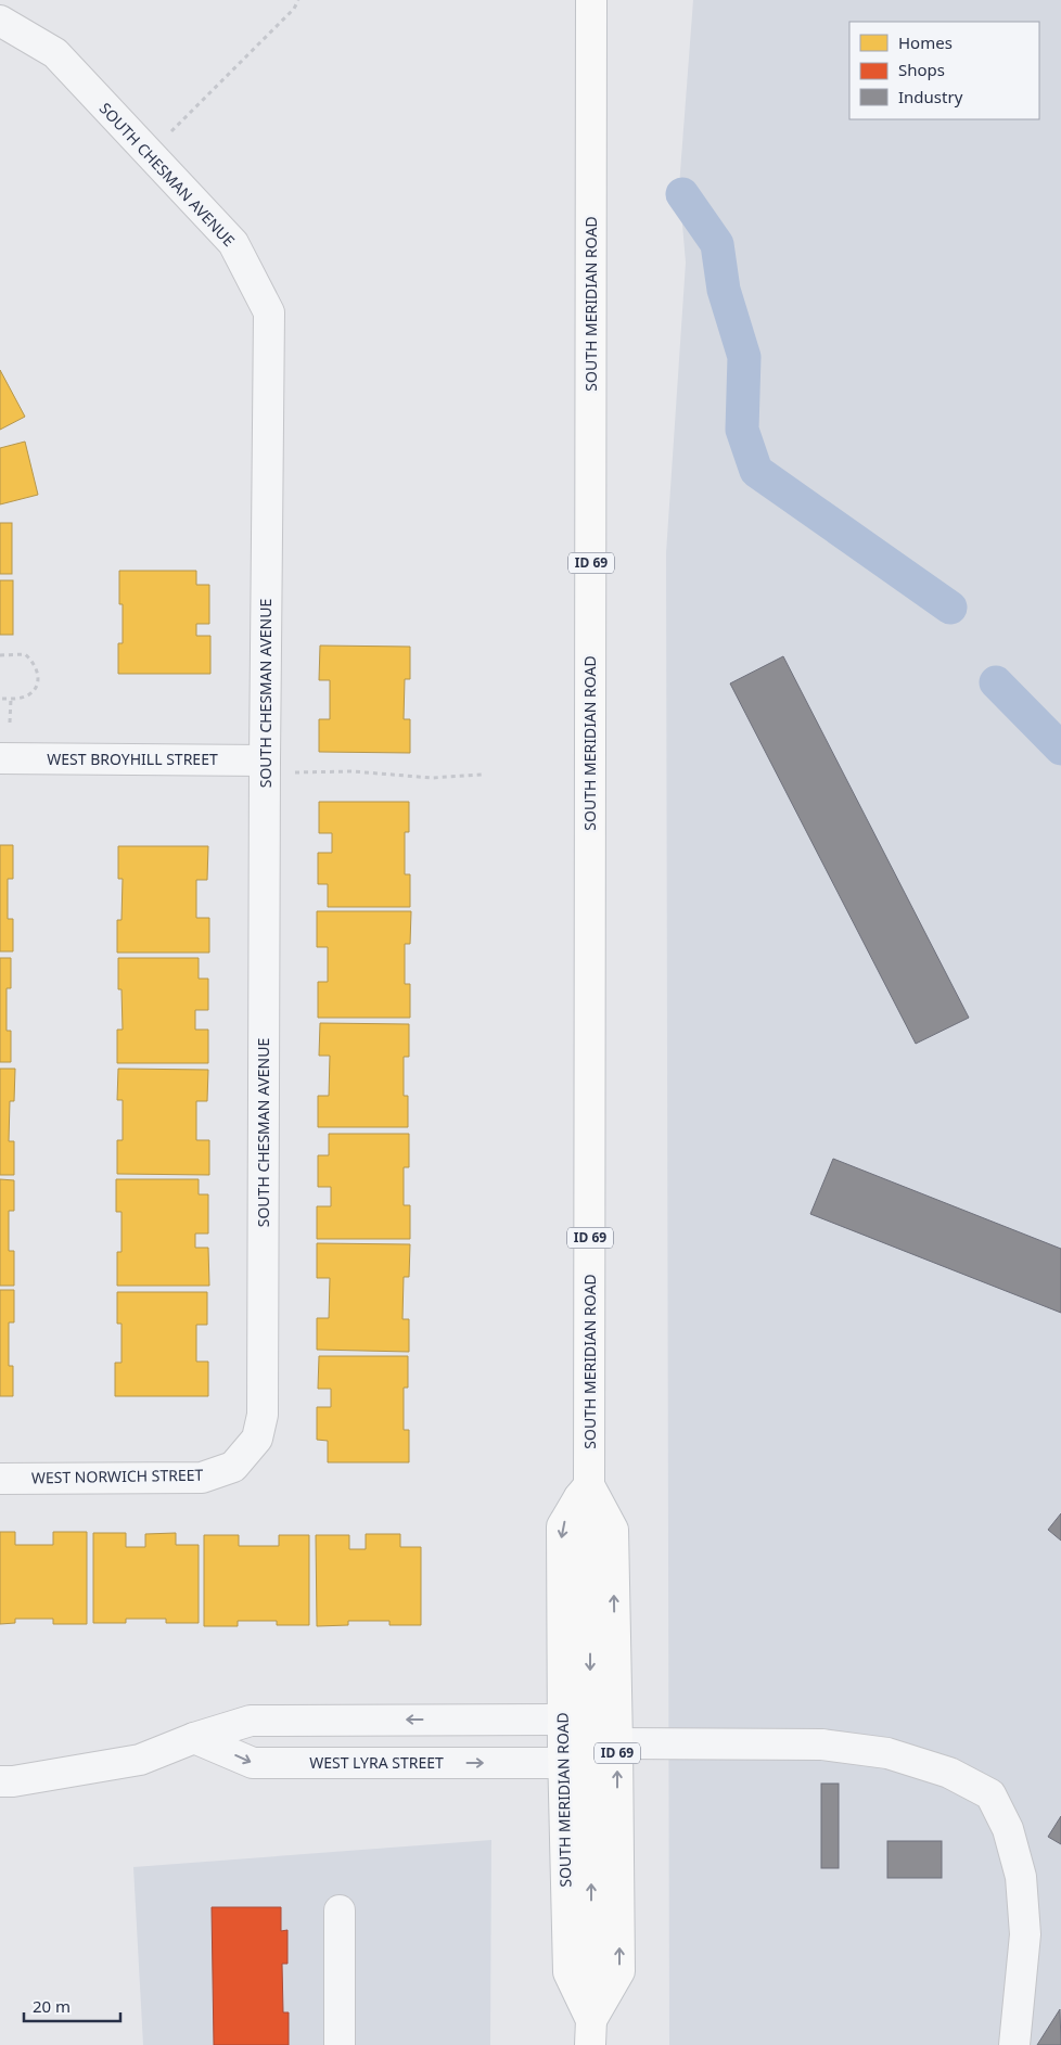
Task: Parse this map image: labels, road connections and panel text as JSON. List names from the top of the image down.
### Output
{
  "streets": {
    "main road": ["SOUTH MERIDIAN ROAD", "ID 69"],
    "street": [
      "SOUTH CHESMAN AVENUE",
      "WEST BROYHILL STREET",
      "WEST NORWICH STREET",
      "WEST LYRA STREET"
    ]
  },
  "crossings": [
    ["SOUTH CHESMAN AVENUE", "WEST BROYHILL STREET"],
    ["SOUTH CHESMAN AVENUE", "WEST NORWICH STREET"],
    ["SOUTH MERIDIAN ROAD", "WEST LYRA STREET"]
  ],
  "legend": ["Homes", "Shops", "Industry"],
  "scale_bar": "20 m"
}
